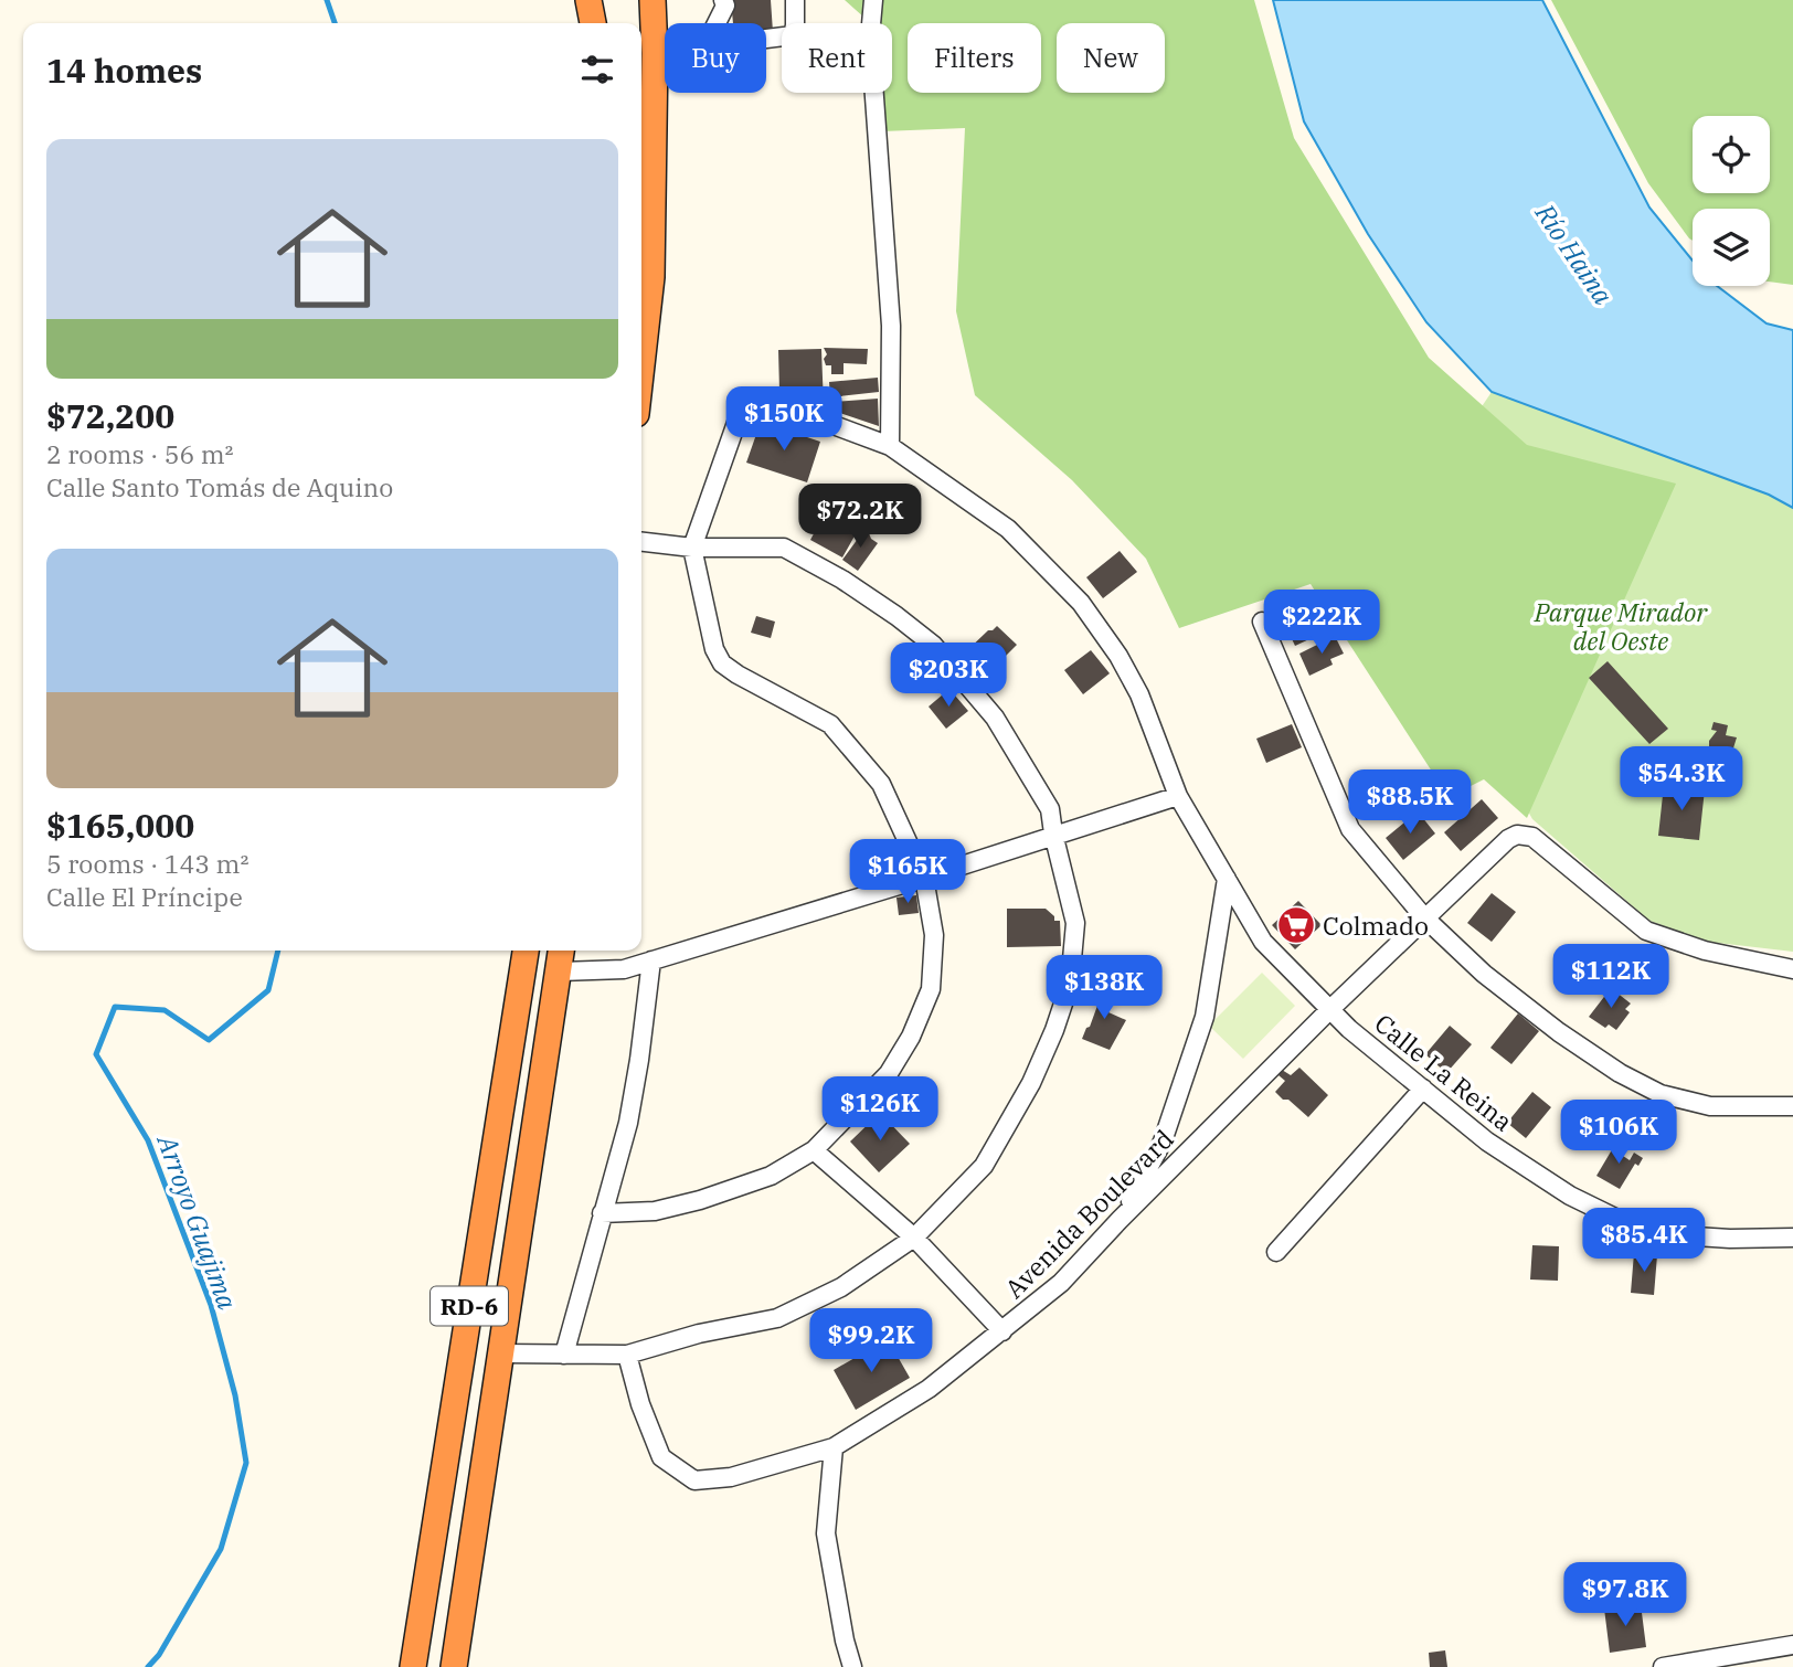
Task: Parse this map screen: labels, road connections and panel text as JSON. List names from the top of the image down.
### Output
{
  "streets": {
    "highway": ["RD-6"],
    "street": ["Calle La Reina", "Avenida Boulevard"]
  },
  "crossings": [
    ["Calle La Reina", "Avenida Boulevard"]
  ],
  "water": ["Río Haina", "Arroyo Guajima"],
  "parks": ["Parque Mirador del Oeste"],
  "places": {
    "supermarket": ["Colmado"]
  },
  "page": {
    "chip": [
      "Buy",
      "Rent",
      "Filters",
      "New"
    ],
    "heading": "14 homes",
    "list": [
      {
        "name": "$72,200",
        "note": "2 rooms · 56 m² · Calle Santo Tomás de Aquino"
      },
      {
        "name": "$165,000",
        "note": "5 rooms · 143 m² · Calle El Príncipe"
      }
    ],
    "price": [
      "$150K",
      "$72.2K",
      "$222K",
      "$203K",
      "$54.3K",
      "$88.5K",
      "$165K",
      "$112K",
      "$138K",
      "$126K",
      "$106K",
      "$85.4K",
      "$99.2K",
      "$97.8K"
    ]
  }
}
